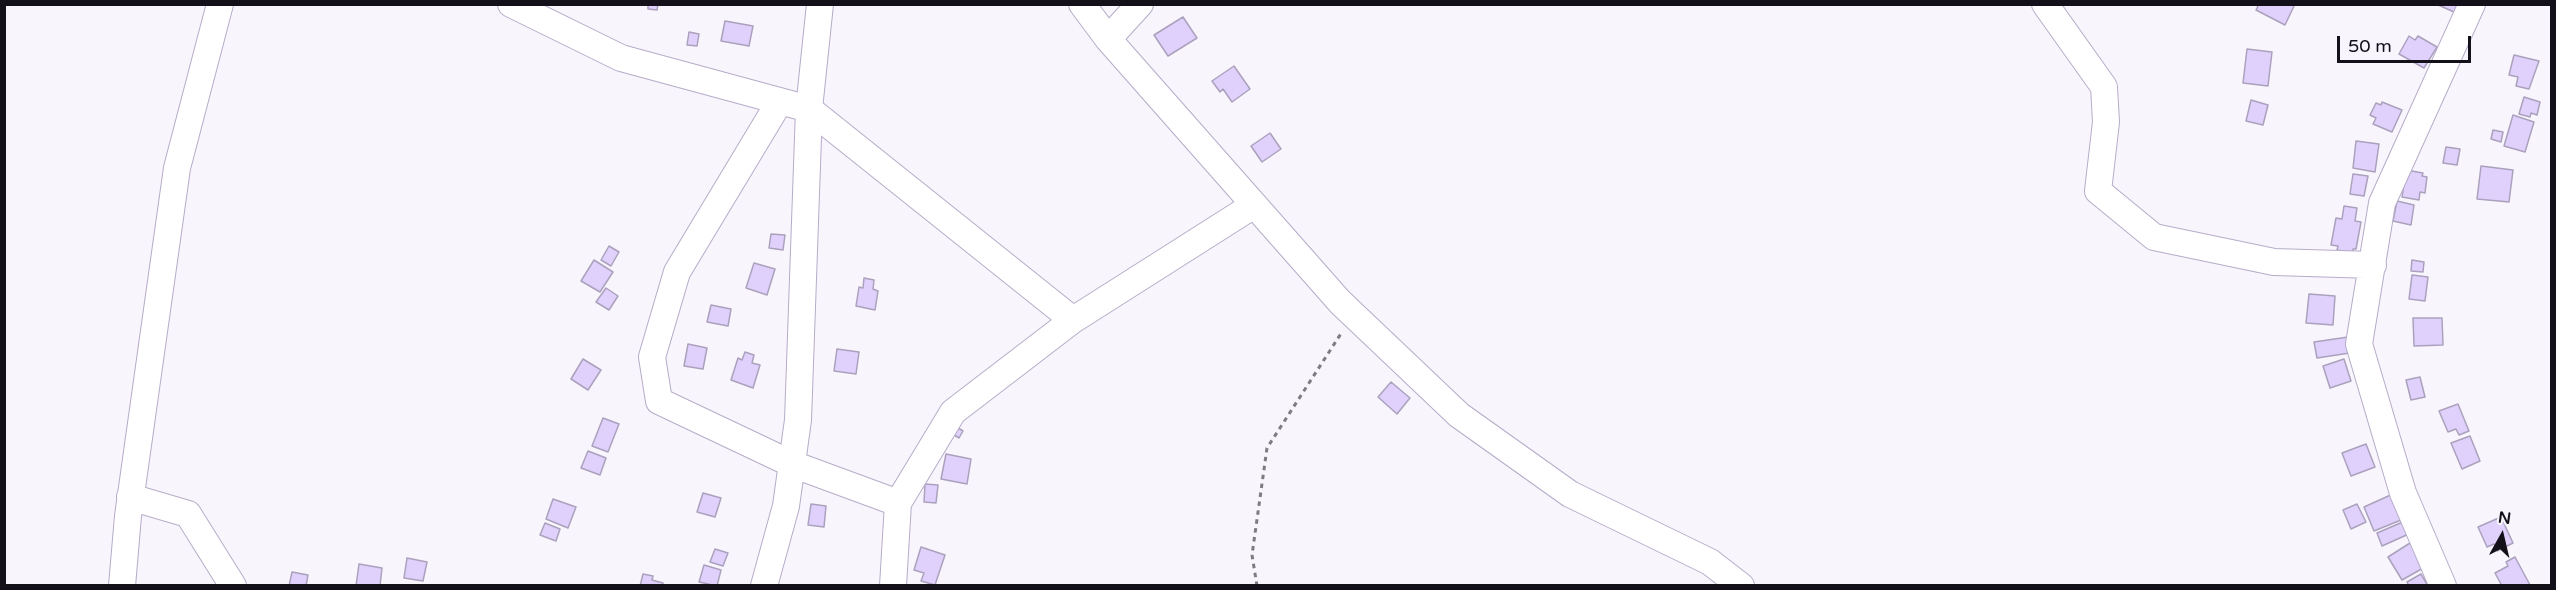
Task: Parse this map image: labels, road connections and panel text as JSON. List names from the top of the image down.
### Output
{
  "scale_bar": "50 m",
  "north": "top"
}
